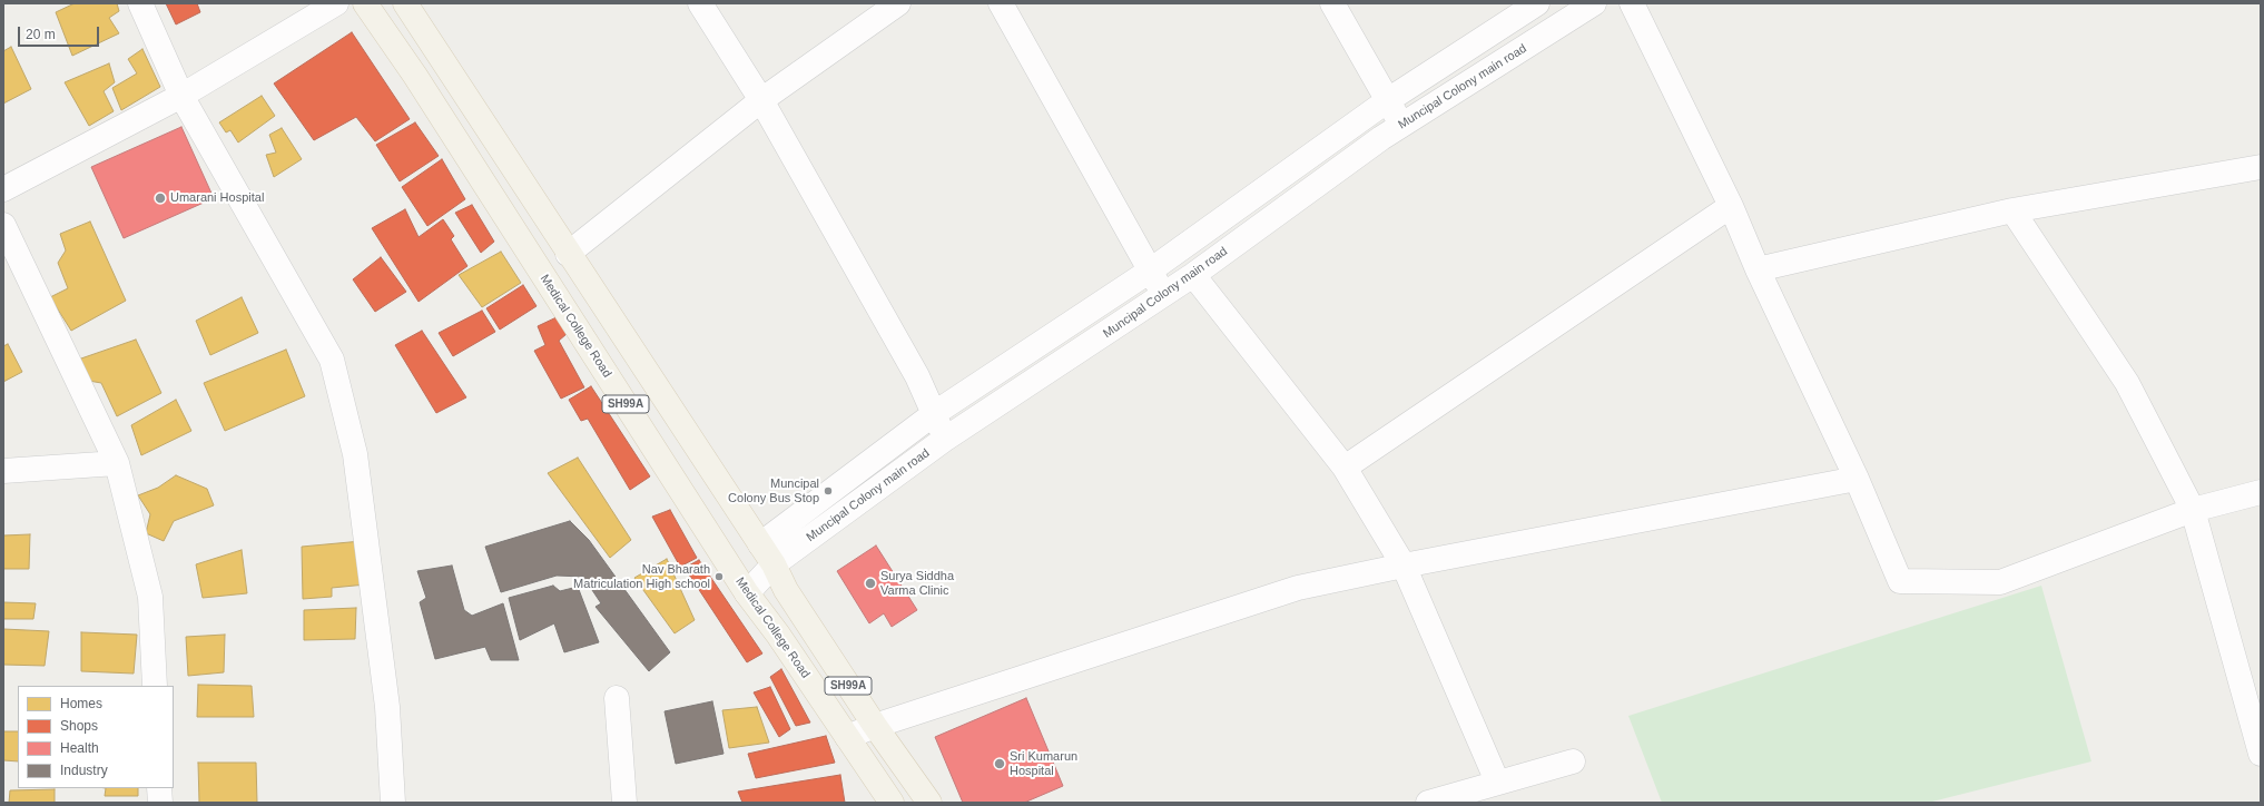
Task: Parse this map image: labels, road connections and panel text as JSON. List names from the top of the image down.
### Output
{
  "streets": {
    "main road": ["Medical College Road", "SH99A"],
    "street": ["Muncipal Colony main road"]
  },
  "crossings": [
    ["Muncipal Colony main road", "Medical College Road"],
    ["Muncipal Colony main road", "SH99A"]
  ],
  "places": [
    "Umarani Hospital",
    "Muncipal Colony Bus Stop",
    "Nav Bharath Matriculation High school",
    "Surya Siddha Varma Clinic",
    "Sri Kumarun Hospital"
  ],
  "legend": [
    "Homes",
    "Shops",
    "Health",
    "Industry"
  ],
  "scale_bar": "20 m"
}
